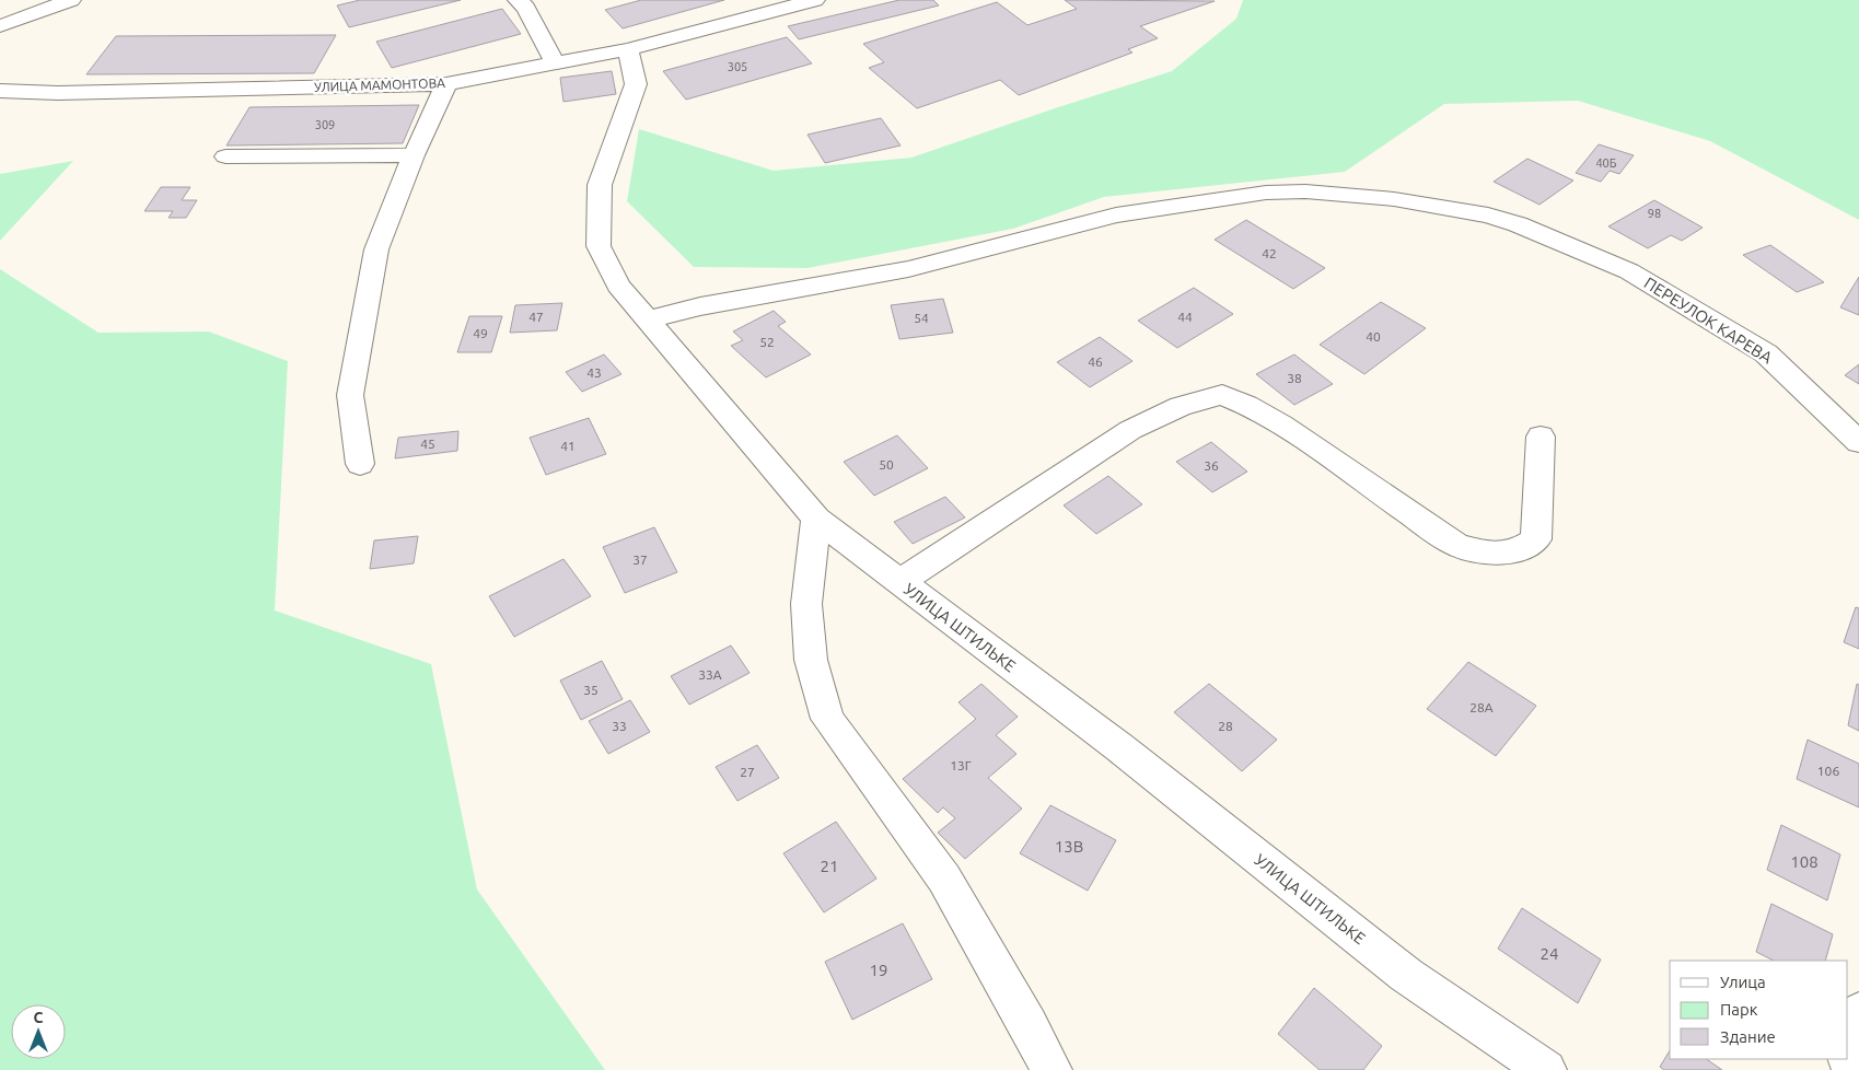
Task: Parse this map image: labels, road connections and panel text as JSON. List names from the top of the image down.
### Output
{
  "streets": {
    "street": ["УЛИЦА МАМОНТОВА", "ПЕРЕУЛОК КАРЕВА", "УЛИЦА ШТИЛЬКЕ"]
  },
  "crossings": [
    ["УЛИЦА МАМОНТОВА", "УЛИЦА ШТИЛЬКЕ"],
    ["ПЕРЕУЛОК КАРЕВА", "УЛИЦА ШТИЛЬКЕ"]
  ],
  "house_numbers": [
    "305",
    "309",
    "40Б",
    "98",
    "42",
    "47",
    "44",
    "54",
    "49",
    "40",
    "52",
    "46",
    "43",
    "38",
    "45",
    "41",
    "50",
    "36",
    "37",
    "33А",
    "35",
    "28А",
    "33",
    "28",
    "13Г",
    "106",
    "27",
    "13В",
    "108",
    "21",
    "24",
    "19"
  ],
  "legend": ["Улица", "Парк", "Здание"],
  "north": "top"
}
